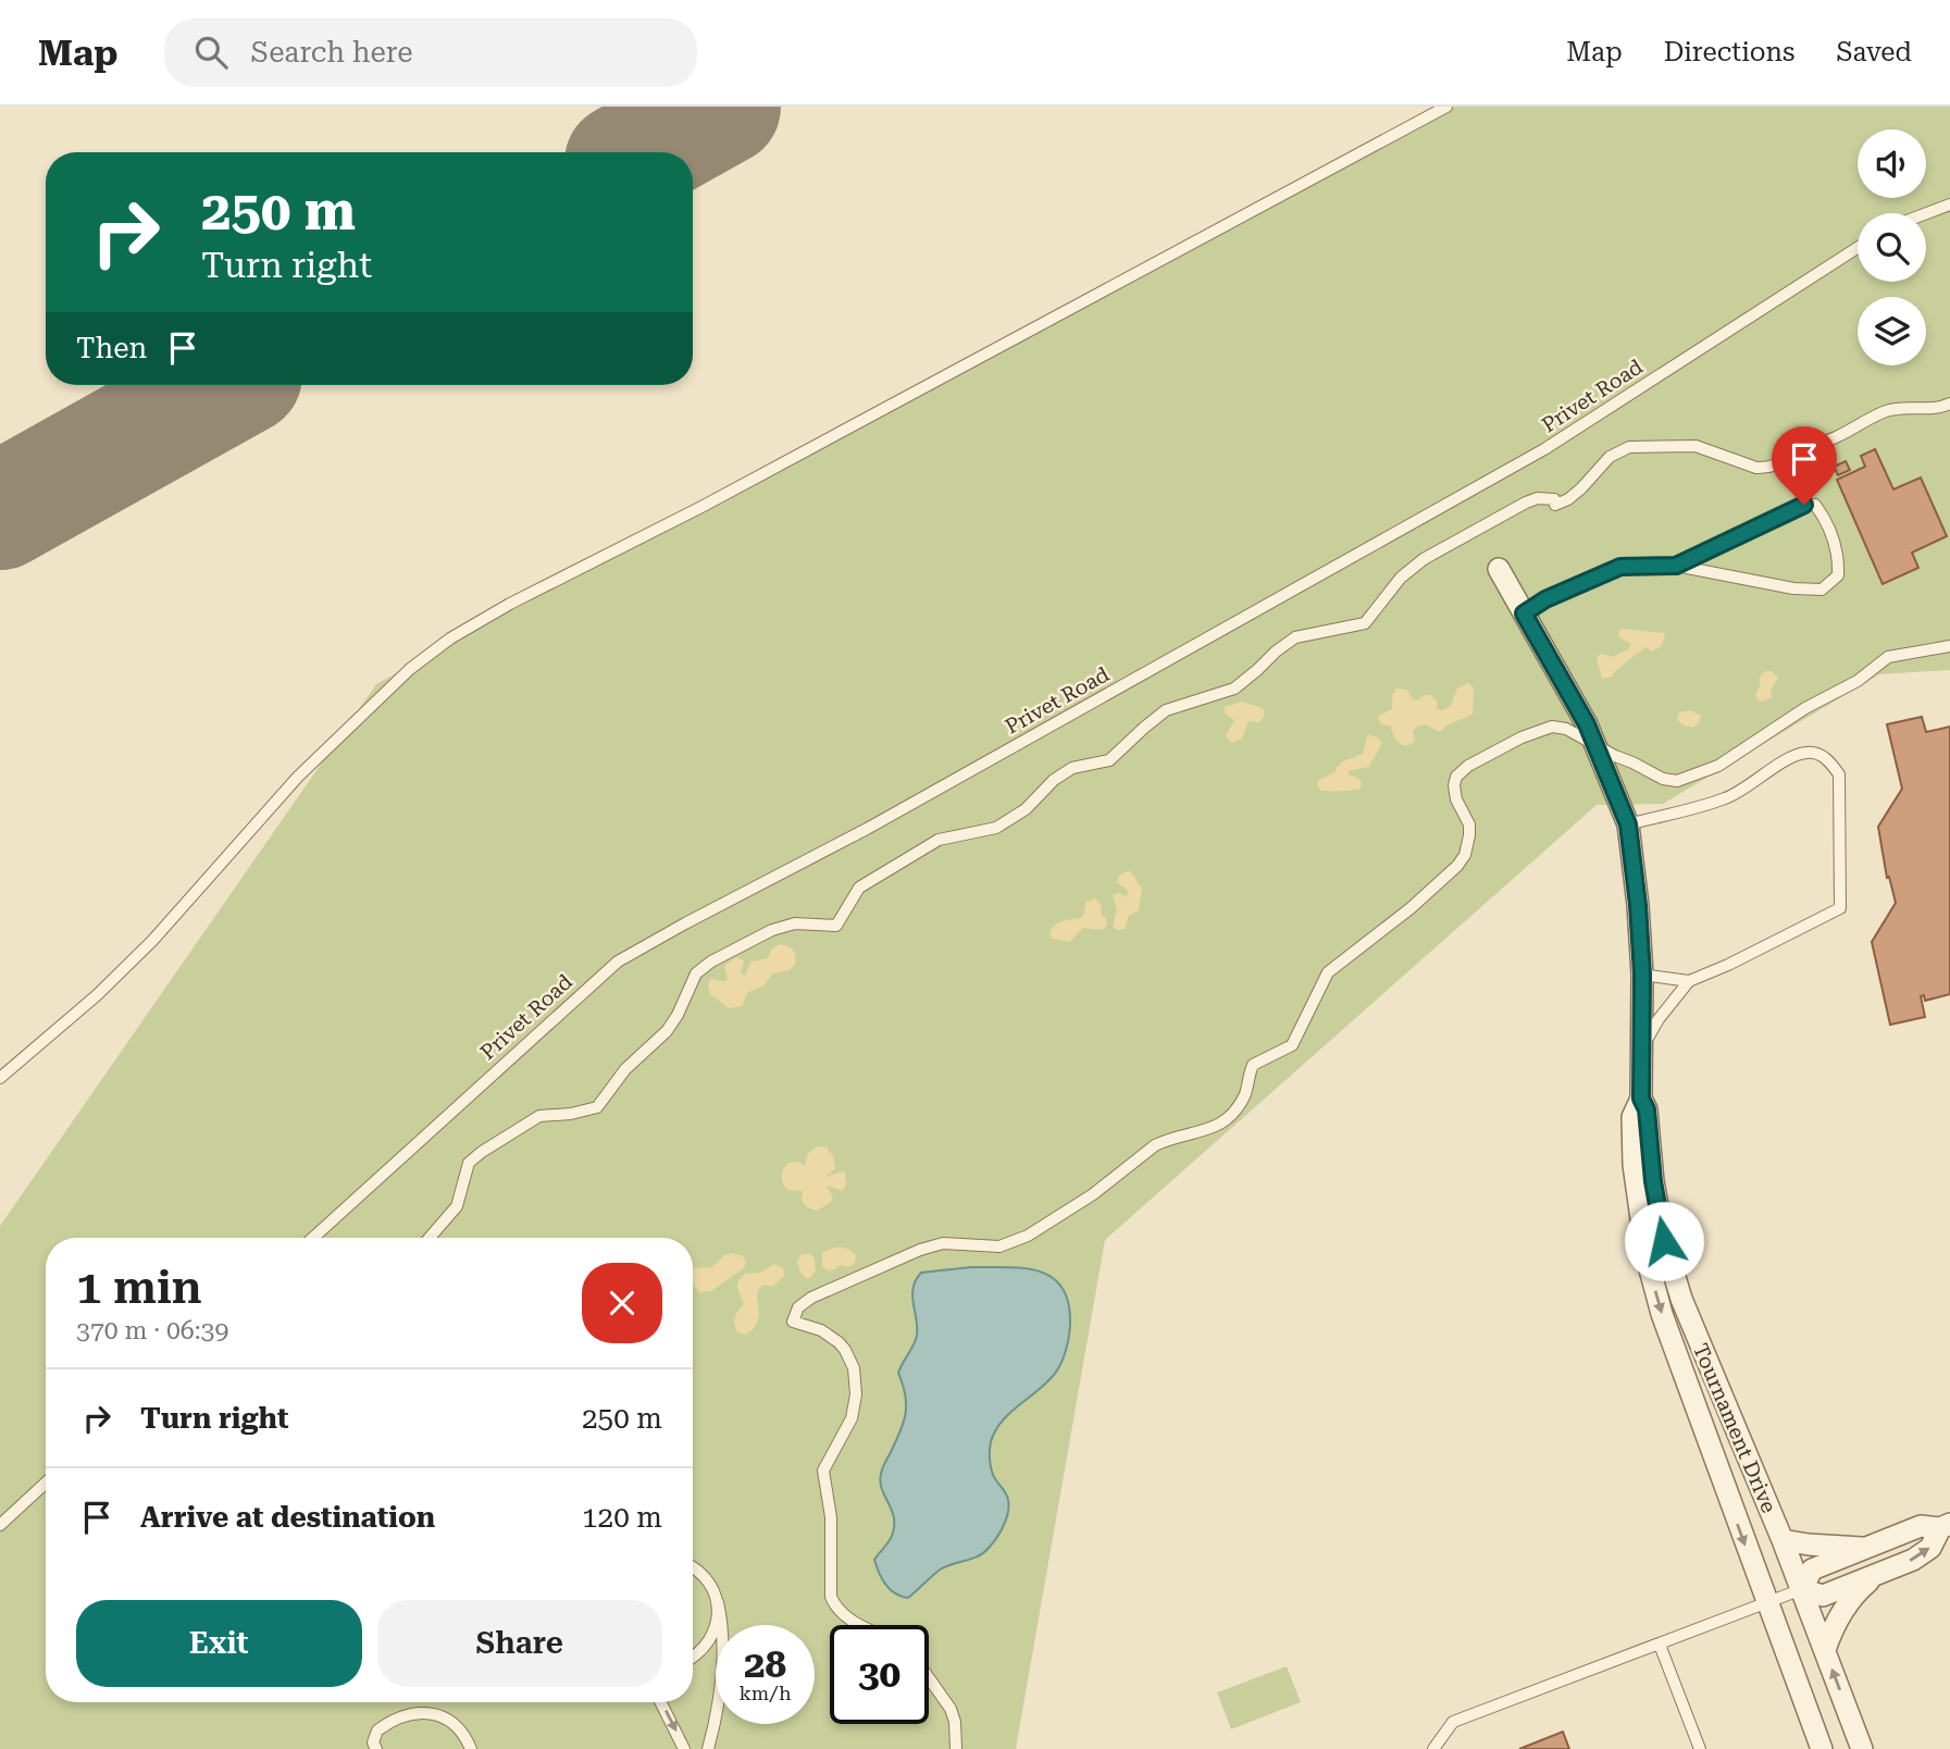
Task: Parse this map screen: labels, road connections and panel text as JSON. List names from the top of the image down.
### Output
{
  "streets": {
    "street": ["Tournament Drive"],
    "lane": ["Privet Road"]
  },
  "page": {
    "header": "Map",
    "search": "Search here",
    "nav": ["Map", "Directions", "Saved"],
    "turn": ["250 m", "Turn right"],
    "then": "Then",
    "heading": ["1 min", "370 m · 06:39"],
    "list": [
      {
        "name": "Turn right",
        "value": "250 m"
      },
      {
        "name": "Arrive at destination",
        "value": "120 m"
      }
    ],
    "buttons": ["Exit", "Share"],
    "speed": "28 km/h",
    "limit": "30"
  }
}
